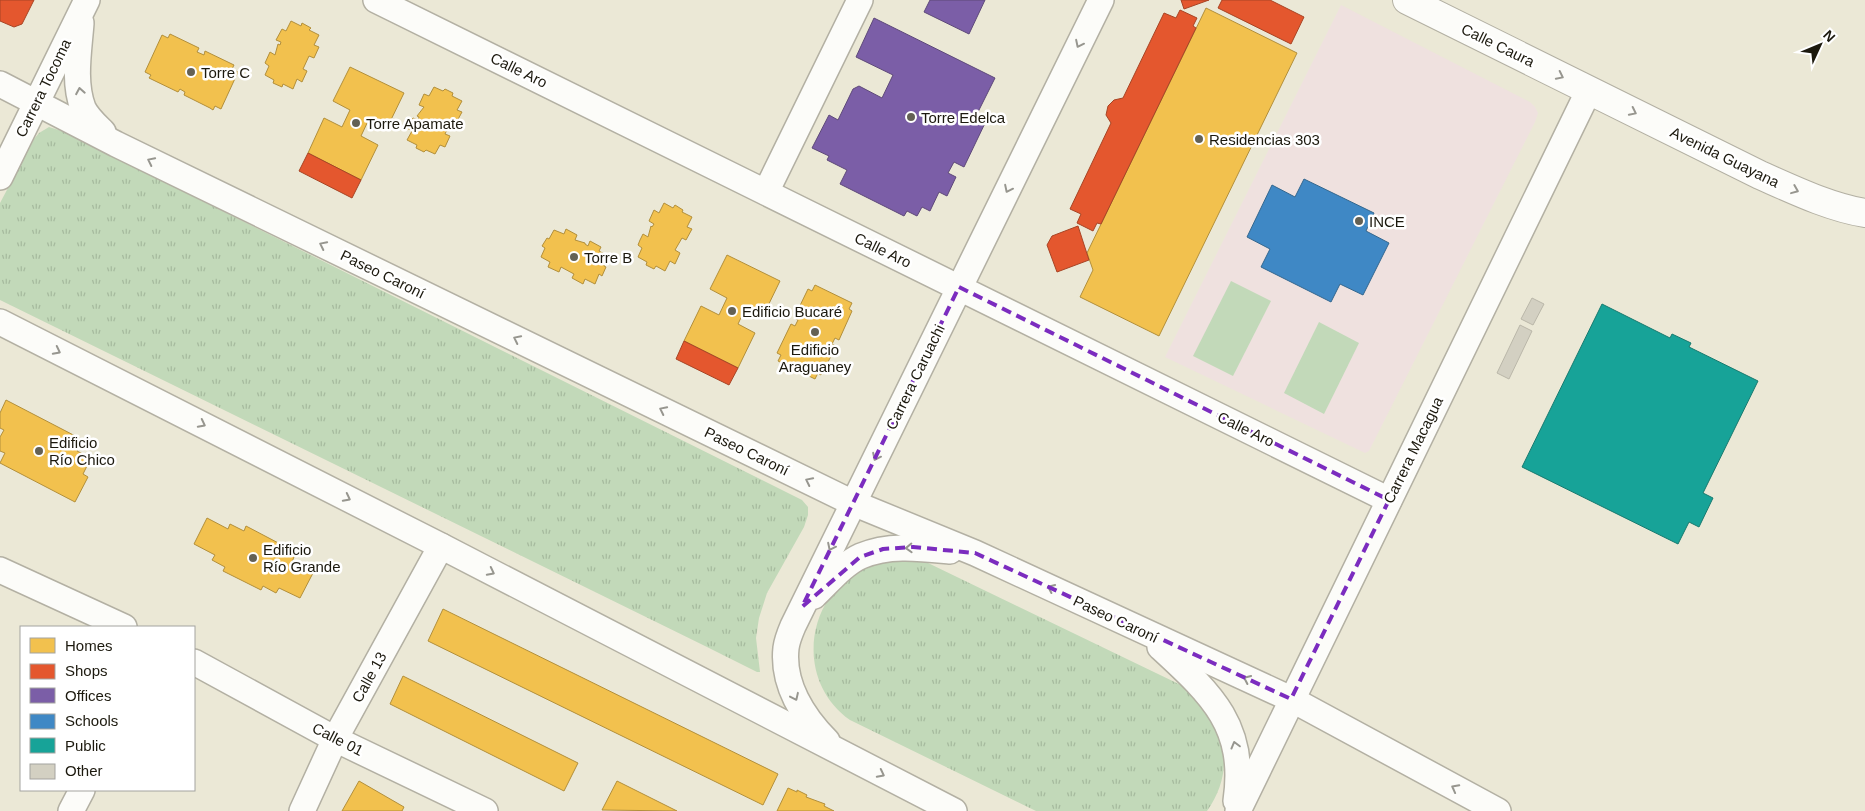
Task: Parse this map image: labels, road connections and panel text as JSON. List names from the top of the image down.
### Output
{
  "streets": {
    "main road": ["Calle Caura", "Avenida Guayana"],
    "street": [
      "Calle Aro",
      "Carrera Tocoma",
      "Paseo Caroní",
      "Carrera Caruachi",
      "Carrera Macagua",
      "Calle 13",
      "Calle 01"
    ]
  },
  "crossings": [
    ["Calle Caura", "Avenida Guayana"],
    ["Calle Caura", "Carrera Macagua"],
    ["Calle Aro", "Carrera Caruachi"],
    ["Calle Aro", "Carrera Macagua"],
    ["Carrera Tocoma", "Paseo Caroní"],
    ["Avenida Guayana", "Carrera Macagua"],
    ["Paseo Caroní", "Carrera Caruachi"],
    ["Paseo Caroní", "Carrera Macagua"],
    ["Calle 13", "Calle 01"]
  ],
  "one_way": ["Calle Caura", "Avenida Guayana", "Carrera Caruachi"],
  "places": [
    "Torre C",
    "Torre Edelca",
    "Torre Apamate",
    "Residencias 303",
    "INCE",
    "Torre B",
    "Edificio Bucaré",
    "Edificio Araguaney",
    "Edificio Río Chico",
    "Edificio Río Grande"
  ],
  "legend": [
    "Homes",
    "Shops",
    "Offices",
    "Schools",
    "Public",
    "Other"
  ],
  "north": "top right"
}
